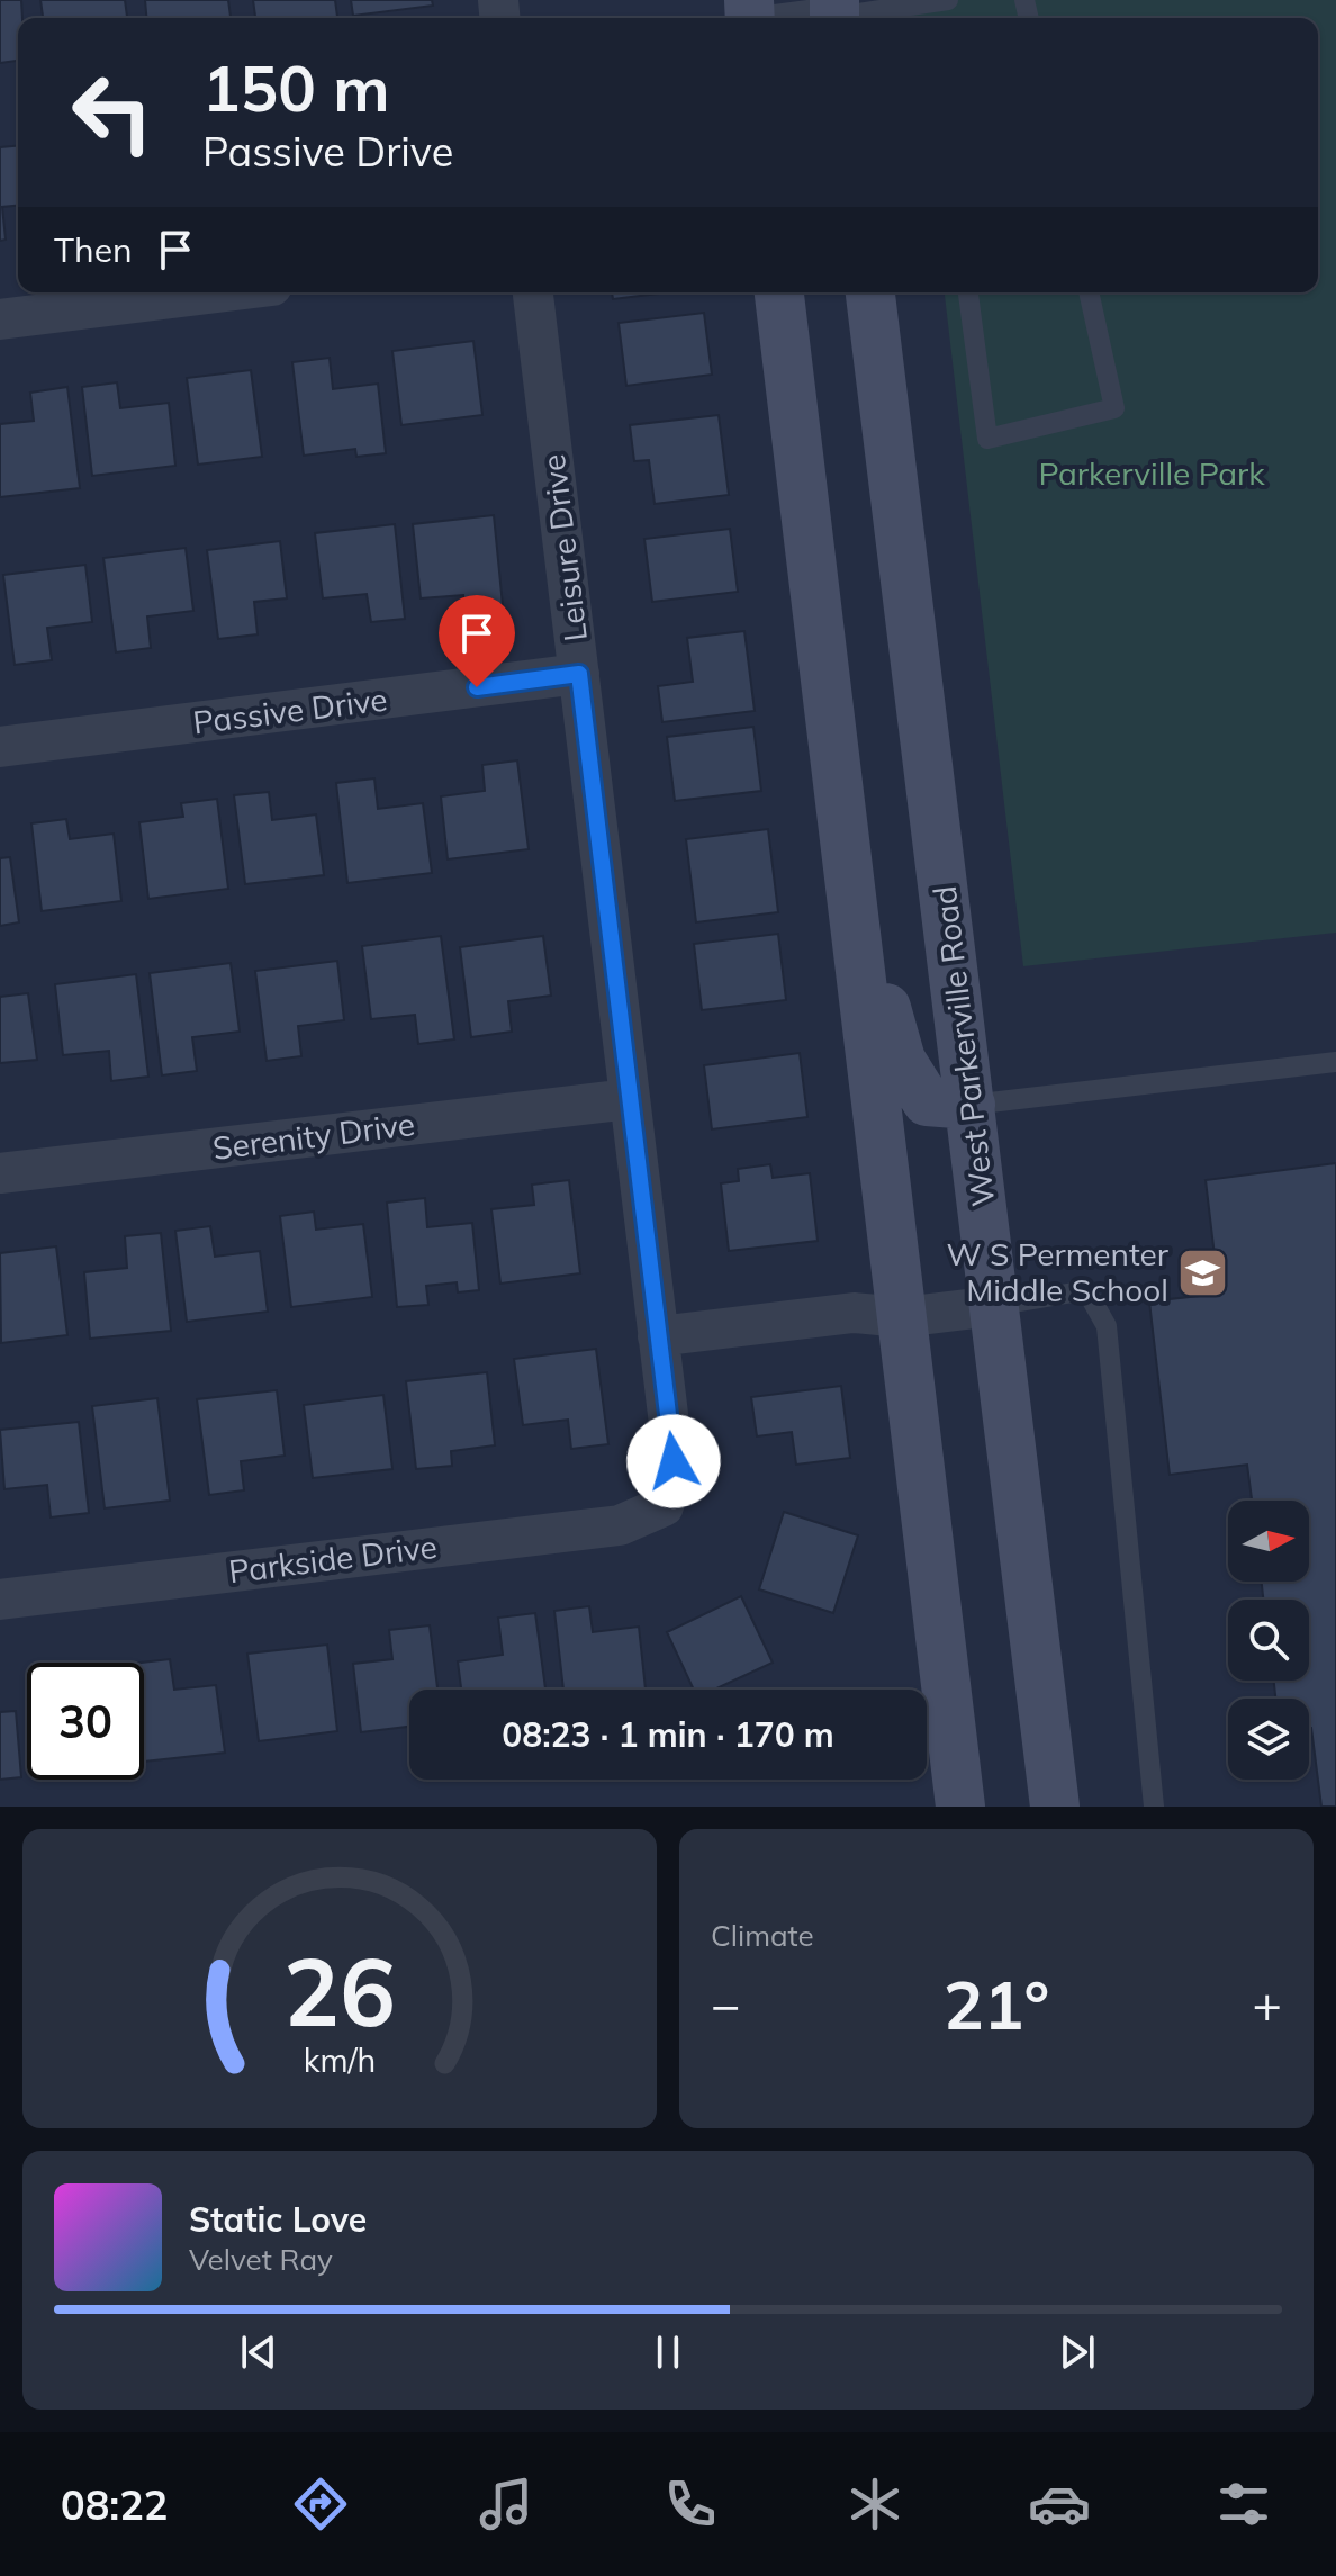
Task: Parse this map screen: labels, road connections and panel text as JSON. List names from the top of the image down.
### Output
{
  "streets": {
    "main road": ["West Parkerville Road"],
    "street": [
      "Leisure Drive",
      "Passive Drive",
      "Serenity Drive",
      "Parkside Drive"
    ]
  },
  "crossings": [
    ["Leisure Drive", "Passive Drive"],
    ["Leisure Drive", "Serenity Drive"],
    ["Leisure Drive", "Parkside Drive"]
  ],
  "parks": ["Parkerville Park"],
  "places": {
    "school or university": ["W S Permenter Middle School"]
  },
  "north": "right",
  "page": {
    "turn": ["150 m", "Passive Drive"],
    "then": "Then",
    "limit": "30",
    "trip": "08:23 · 1 min · 170 m",
    "tile": "Climate",
    "heat": ["−", "21°", "+"],
    "song": ["Static Love", "Velvet Ray"],
    "tabs": "08:22",
    "gauge": ["26", "km/h"]
  }
}
